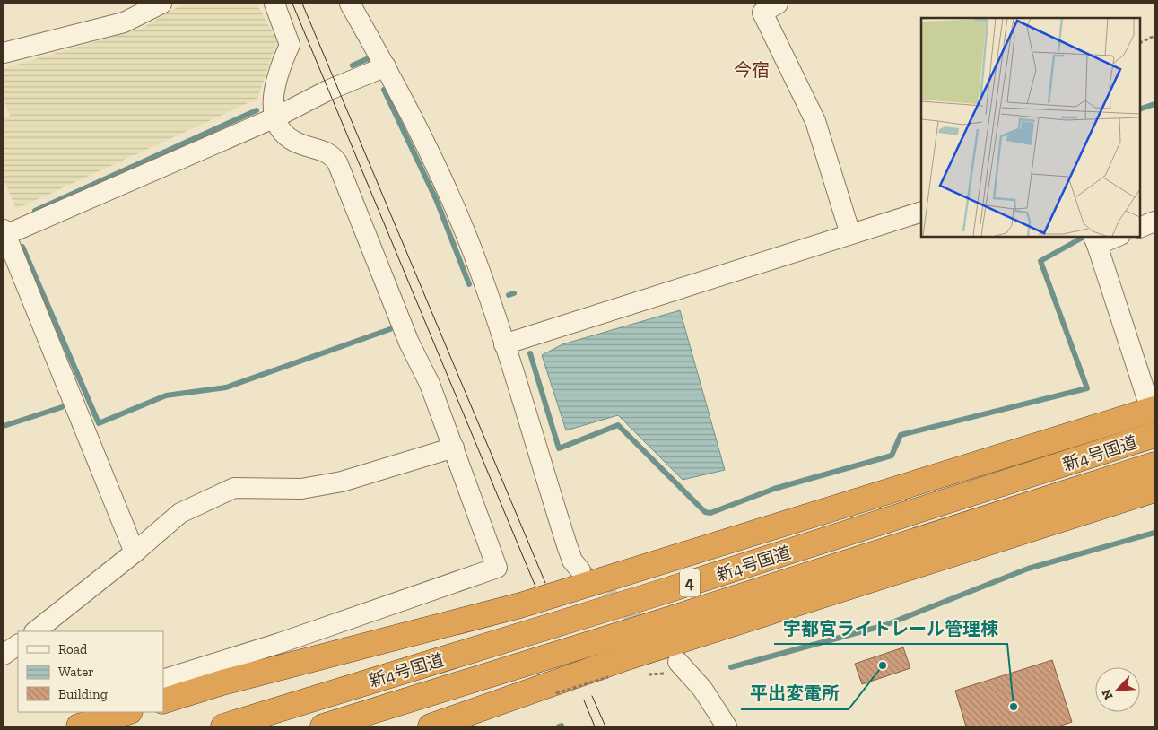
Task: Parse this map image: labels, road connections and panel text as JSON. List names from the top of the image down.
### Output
{
  "streets": {
    "highway": ["新4号国道", "4"]
  },
  "districts": ["今宿"],
  "places": ["平出変電所", "宇都宮ライトレール管理棟"],
  "legend": ["Road", "Water", "Building"],
  "north": "bottom left"
}
